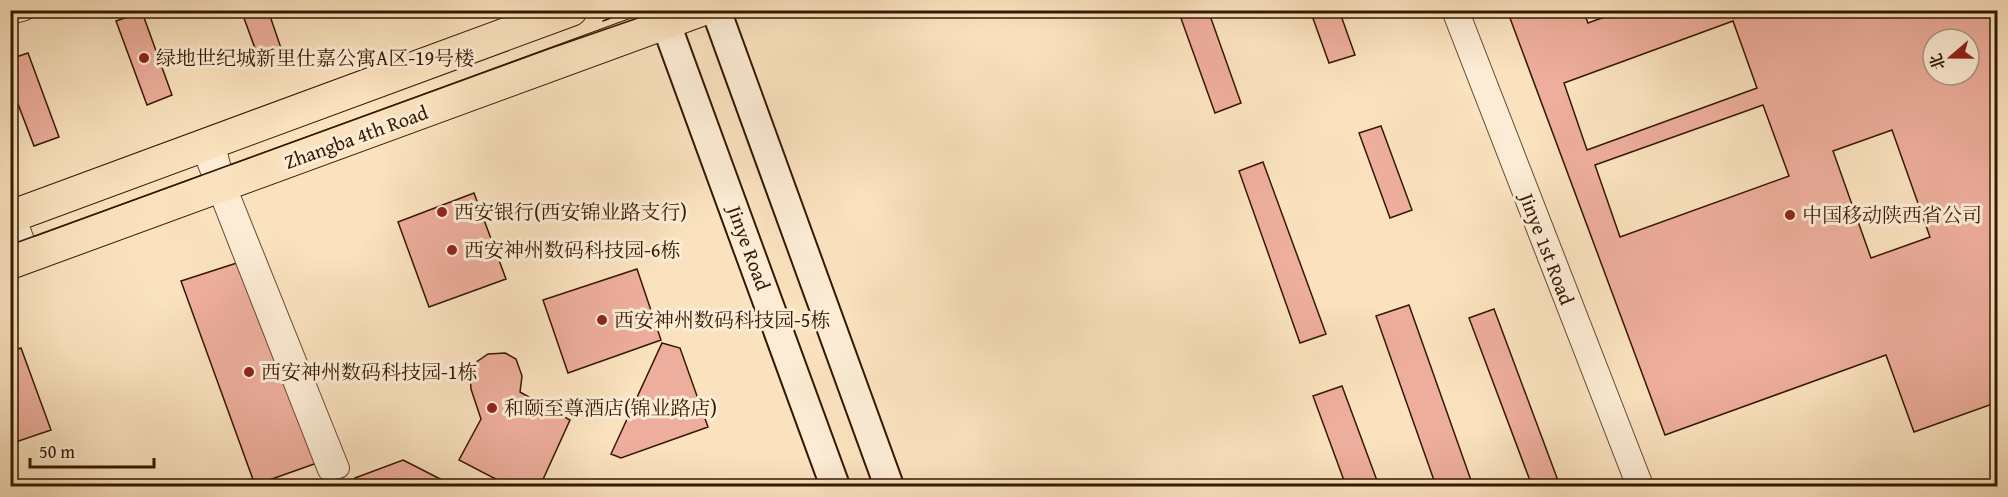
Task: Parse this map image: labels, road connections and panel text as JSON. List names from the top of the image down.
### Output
{
  "streets": {
    "main road": ["Zhangba 4th Road", "Jinye Road"],
    "street": ["Jinye 1st Road"]
  },
  "crossings": [
    ["Zhangba 4th Road", "Jinye Road"]
  ],
  "places": [
    "绿地世纪城新里仕嘉公寓A区-19号楼",
    "西安银行(西安锦业路支行)",
    "中国移动陕西省公司",
    "西安神州数码科技园-6栋",
    "西安神州数码科技园-5栋",
    "西安神州数码科技园-1栋",
    "和颐至尊酒店(锦业路店)"
  ],
  "scale_bar": "50 m",
  "north": "left"
}
